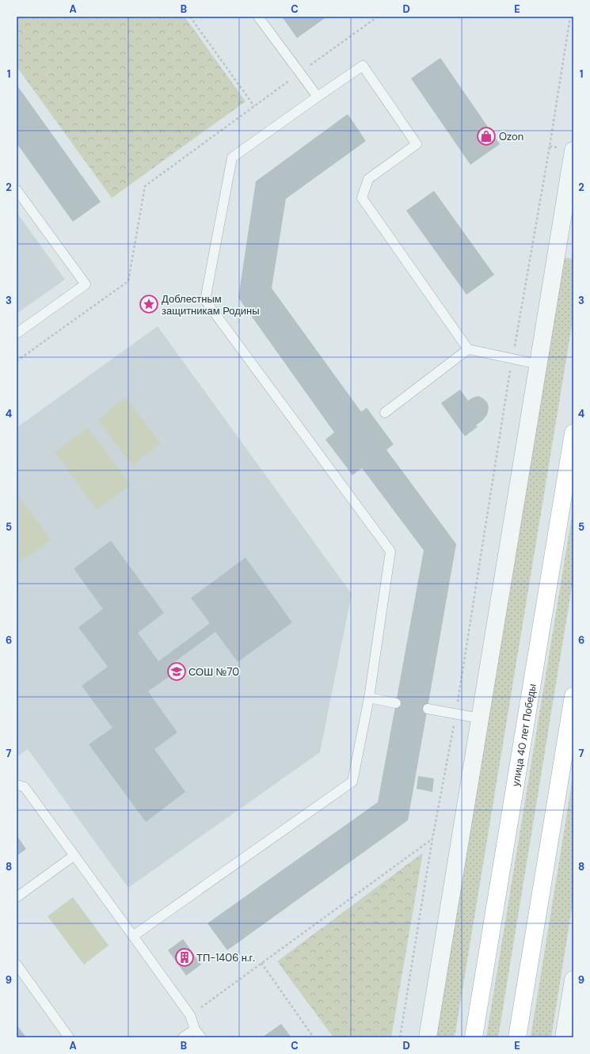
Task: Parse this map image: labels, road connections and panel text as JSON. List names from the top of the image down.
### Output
{
  "streets": {
    "main road": ["улица 40 лет Победы"]
  },
  "places": {
    "shop": ["Ozon"],
    "place": ["Доблестным защитникам Родины"],
    "school or university": ["СОШ №70"],
    "building": ["ТП-1406 н.г."]
  },
  "grid": {
    "columns": [
      "A",
      "B",
      "C",
      "D",
      "E"
    ],
    "rows": [
      "1",
      "2",
      "3",
      "4",
      "5",
      "6",
      "7",
      "8",
      "9"
    ]
  }
}
